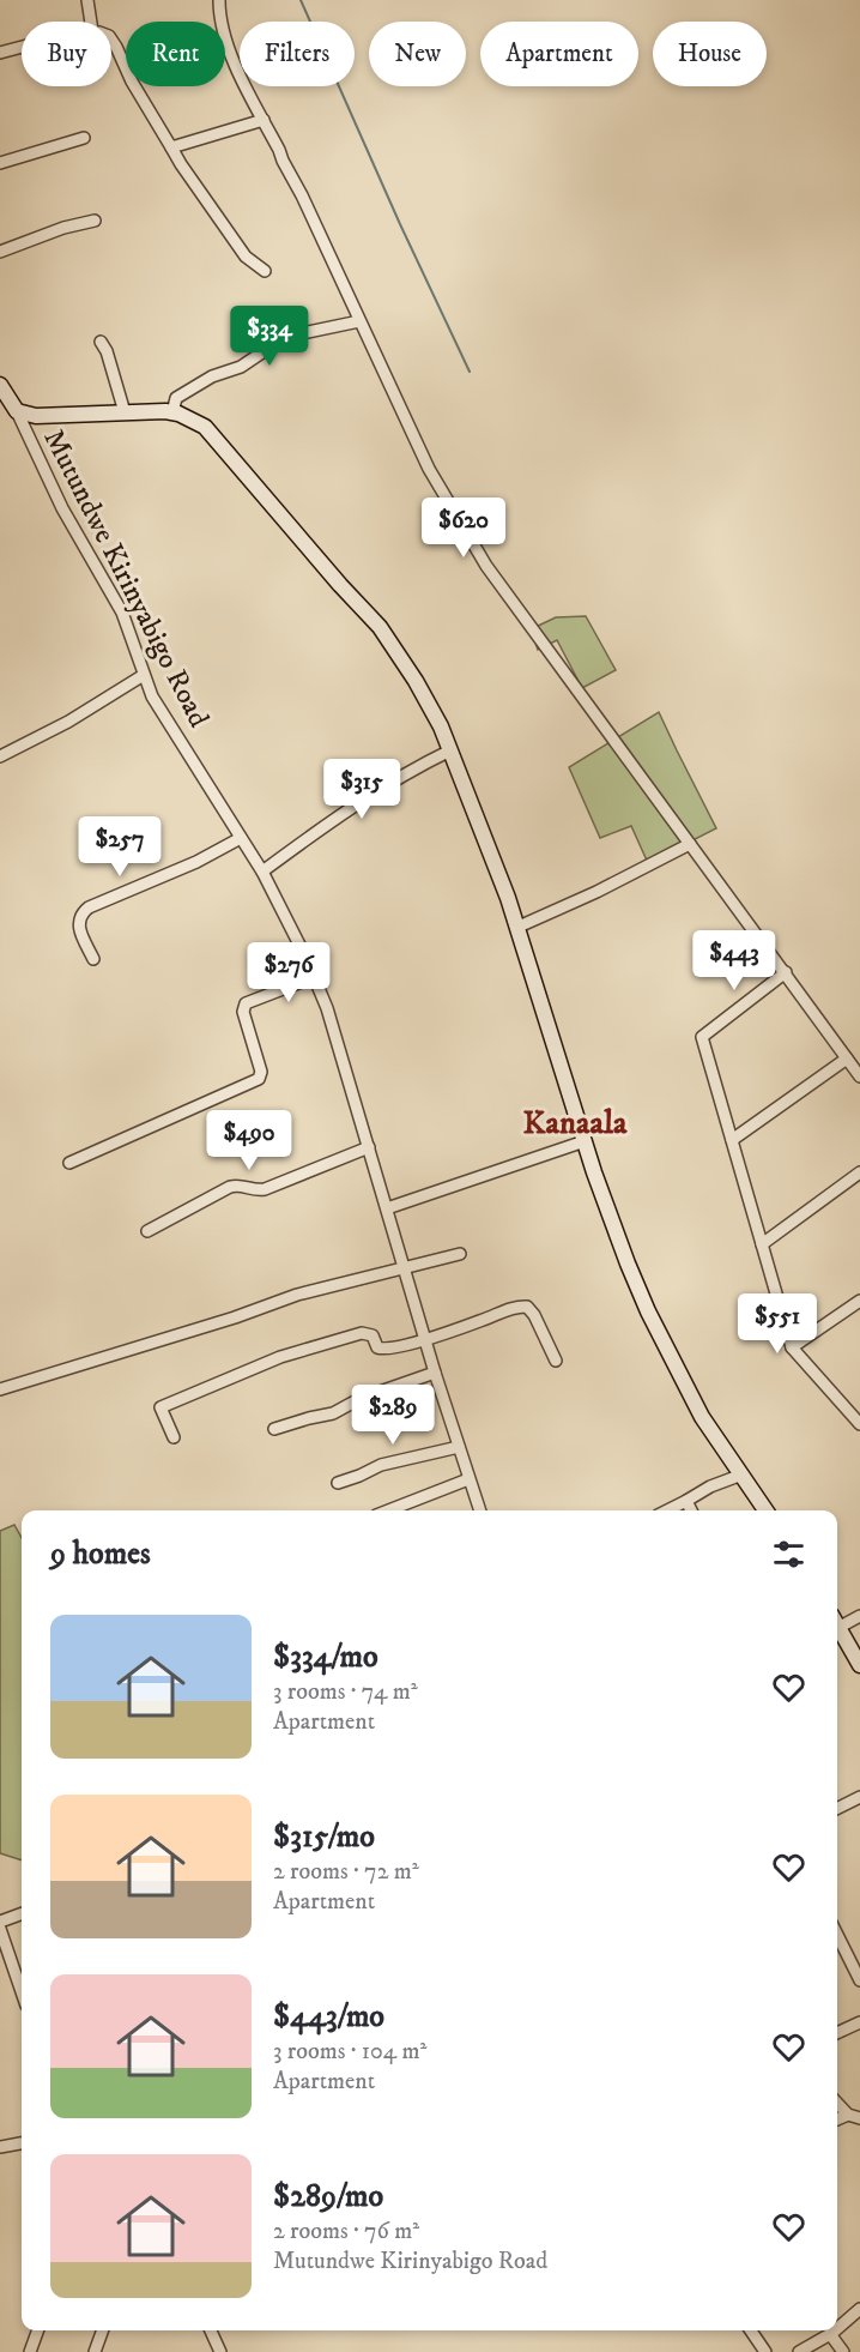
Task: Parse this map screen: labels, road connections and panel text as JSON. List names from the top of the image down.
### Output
{
  "streets": {
    "street": ["Mutundwe Kirinyabigo Road"]
  },
  "districts": ["Kanaala"],
  "page": {
    "chip": [
      "Buy",
      "Rent",
      "Filters",
      "New",
      "Apartment",
      "House"
    ],
    "price": [
      "$334",
      "$620",
      "$315",
      "$257",
      "$443",
      "$276",
      "$490",
      "$551",
      "$289"
    ],
    "heading": "9 homes",
    "list": [
      {
        "name": "$334/mo",
        "note": "3 rooms · 74 m² · Apartment"
      },
      {
        "name": "$315/mo",
        "note": "2 rooms · 72 m² · Apartment"
      },
      {
        "name": "$443/mo",
        "note": "3 rooms · 104 m² · Apartment"
      },
      {
        "name": "$289/mo",
        "note": "2 rooms · 76 m² · Mutundwe Kirinyabigo Road"
      }
    ]
  }
}
